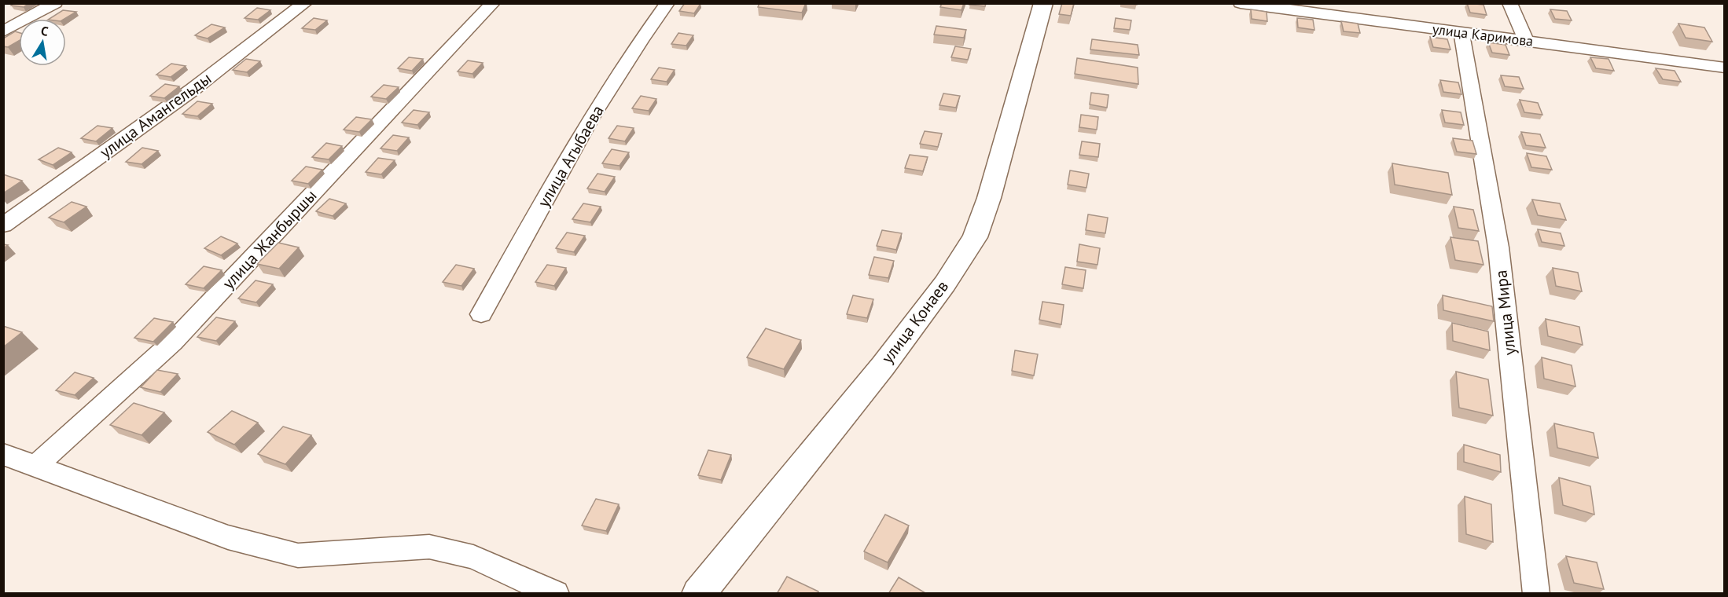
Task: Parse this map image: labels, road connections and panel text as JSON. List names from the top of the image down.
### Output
{
  "streets": {
    "main road": ["улица Қонаев"],
    "street": [
      "улица Каримова",
      "улица Амангельды",
      "улица Агыбаева",
      "улица Жанбыршы",
      "улица Мира"
    ]
  },
  "crossings": [
    ["улица Каримова", "улица Мира"]
  ],
  "north": "top"
}
